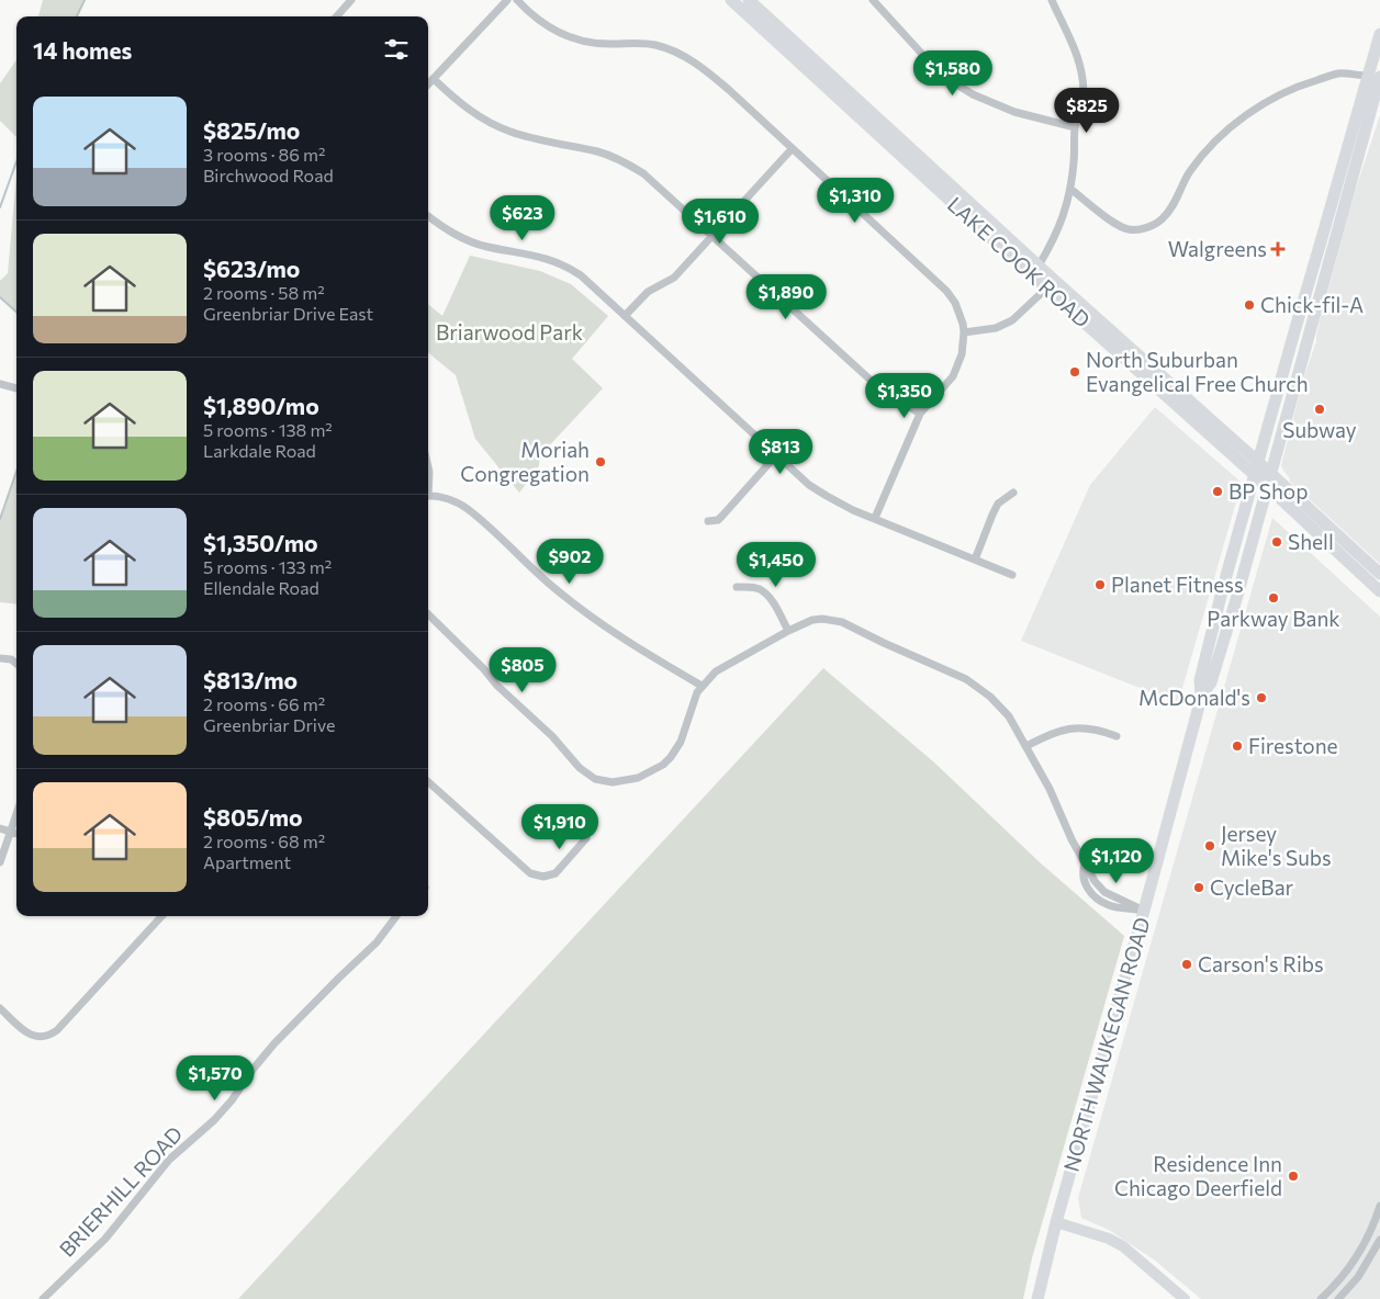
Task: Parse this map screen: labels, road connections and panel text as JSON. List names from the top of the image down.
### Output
{
  "streets": {
    "main road": ["LAKE COOK ROAD", "NORTH WAUKEGAN ROAD"],
    "street": ["BRIERHILL ROAD"]
  },
  "crossings": [
    ["LAKE COOK ROAD", "NORTH WAUKEGAN ROAD"]
  ],
  "parks": ["Briarwood Park"],
  "places": {
    "health": ["Walgreens"],
    "other": [
      "Chick-fil-A",
      "North Suburban Evangelical Free Church",
      "Subway",
      "Moriah Congregation",
      "BP Shop",
      "Shell",
      "Planet Fitness",
      "Parkway Bank",
      "McDonald's",
      "Firestone",
      "Jersey Mike's Subs",
      "CycleBar",
      "Carson's Ribs",
      "Residence Inn Chicago Deerfield"
    ]
  },
  "page": {
    "heading": "14 homes",
    "price": [
      "$1,580",
      "$825",
      "$1,310",
      "$623",
      "$1,610",
      "$1,890",
      "$1,350",
      "$813",
      "$902",
      "$1,450",
      "$805",
      "$1,910",
      "$1,120",
      "$1,570"
    ],
    "list": [
      {
        "name": "$825/mo",
        "note": "3 rooms · 86 m² · Birchwood Road"
      },
      {
        "name": "$623/mo",
        "note": "2 rooms · 58 m² · Greenbriar Drive East"
      },
      {
        "name": "$1,890/mo",
        "note": "5 rooms · 138 m² · Larkdale Road"
      },
      {
        "name": "$1,350/mo",
        "note": "5 rooms · 133 m² · Ellendale Road"
      },
      {
        "name": "$813/mo",
        "note": "2 rooms · 66 m² · Greenbriar Drive"
      },
      {
        "name": "$805/mo",
        "note": "2 rooms · 68 m² · Apartment"
      }
    ]
  }
}
